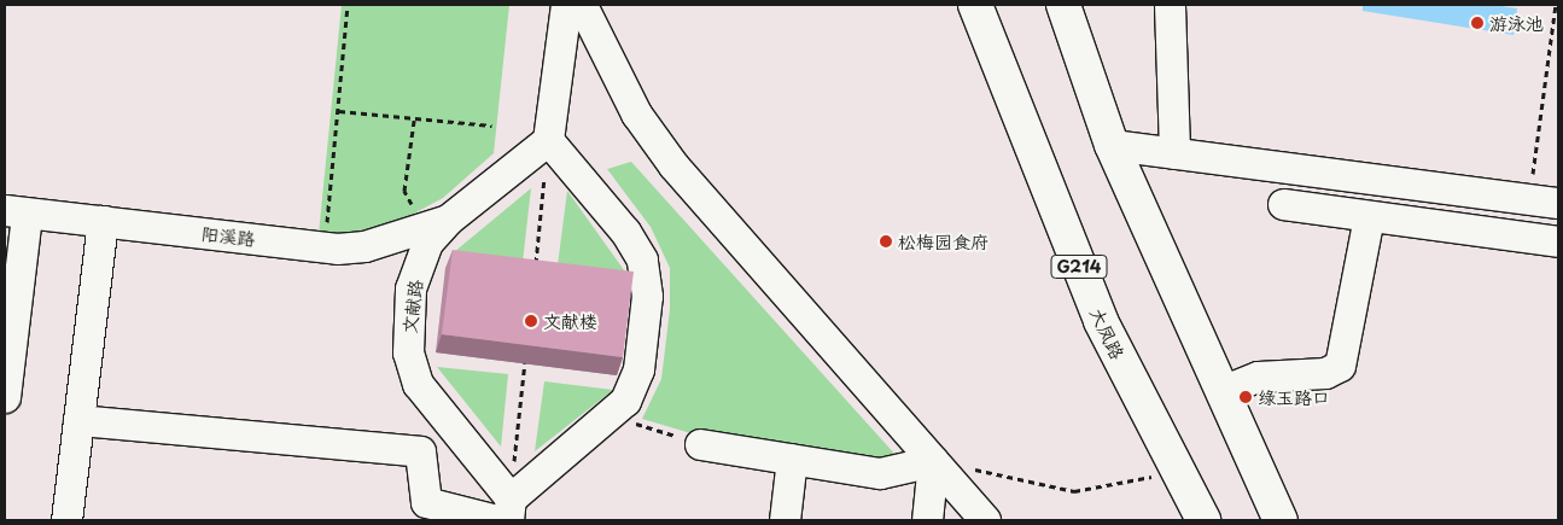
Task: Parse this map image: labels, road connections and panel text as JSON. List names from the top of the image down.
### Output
{
  "streets": {
    "highway": ["G214", "大凤路"],
    "street": ["阳溪路", "文献路"]
  },
  "crossings": [
    ["阳溪路", "文献路"]
  ],
  "places": [
    "游泳池",
    "松梅园食府",
    "文献楼",
    "绿玉路口"
  ]
}
